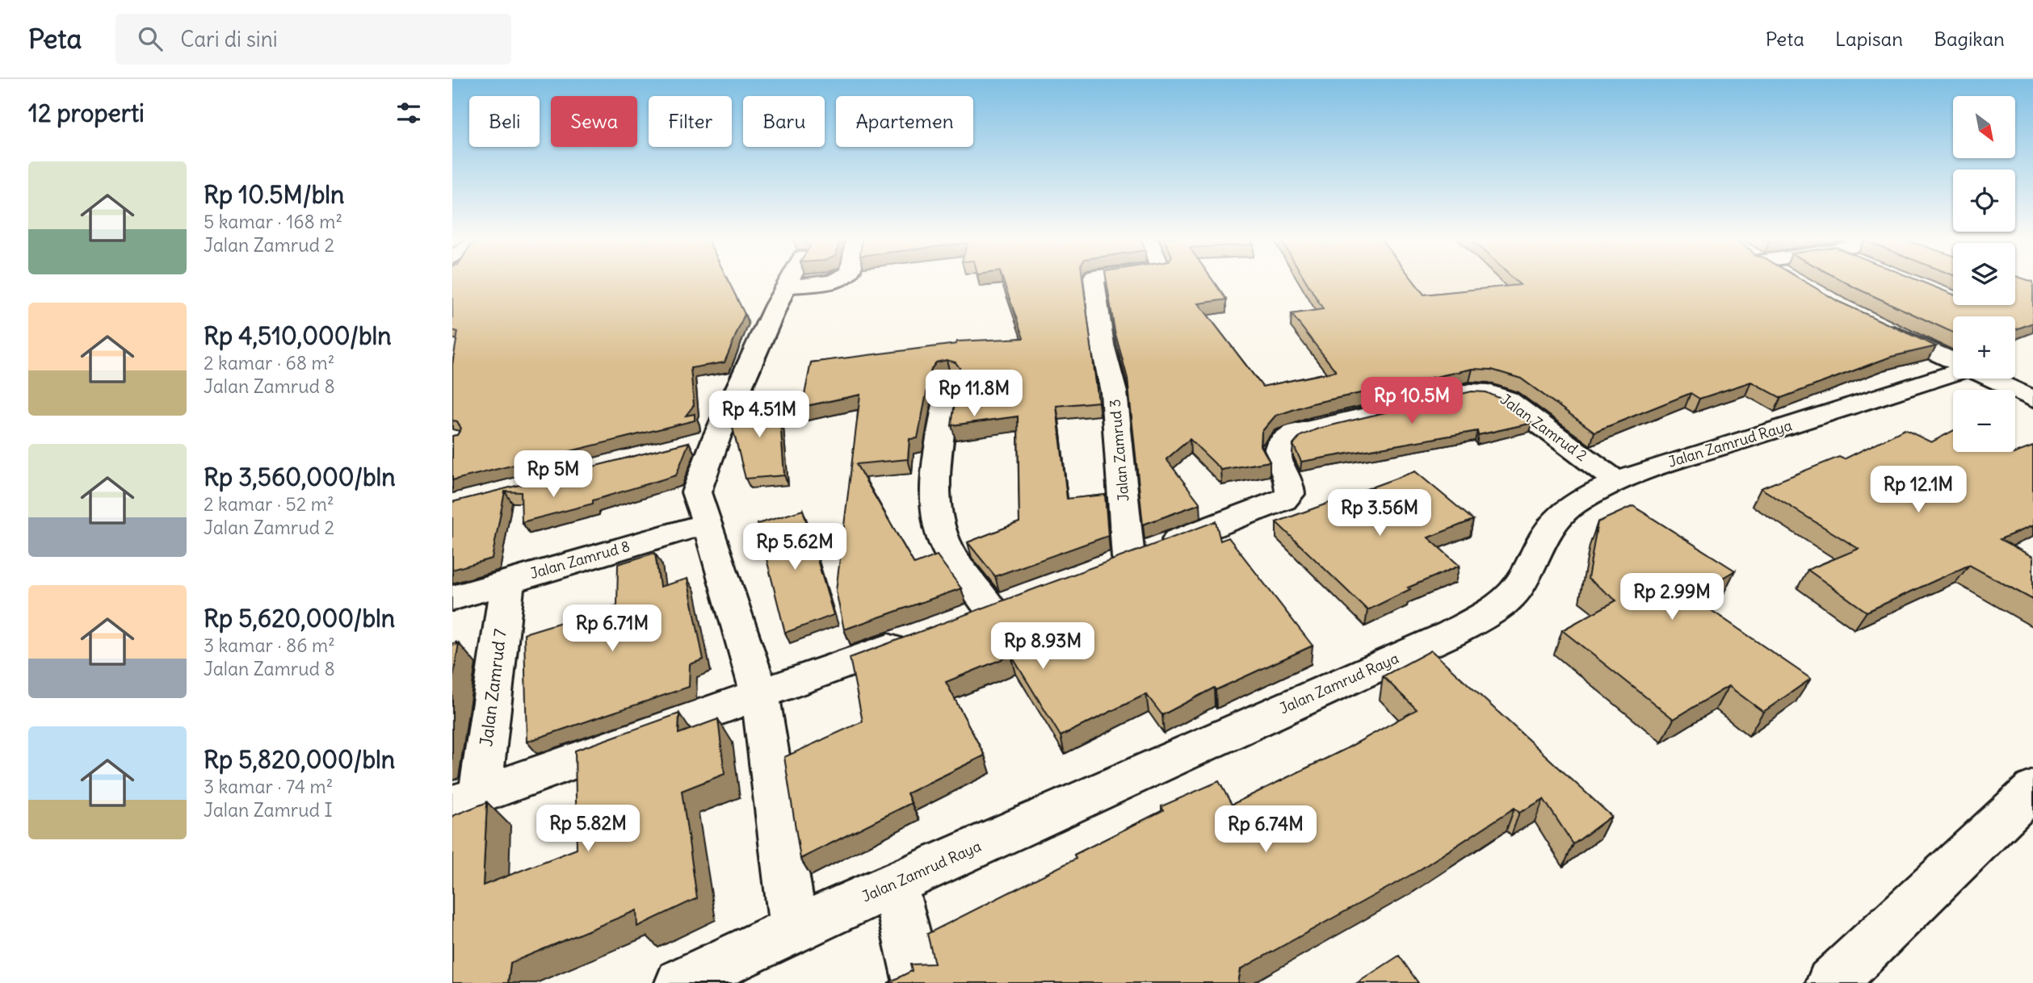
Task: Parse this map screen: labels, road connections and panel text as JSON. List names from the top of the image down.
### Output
{
  "streets": {
    "street": [
      "Jalan Zamrud 2",
      "Jalan Zamrud Raya",
      "Jalan Zamrud 3",
      "Jalan Zamrud 8",
      "Jalan Zamrud 7"
    ]
  },
  "crossings": [
    ["Jalan Zamrud 2", "Jalan Zamrud Raya"],
    ["Jalan Zamrud 2", "Jalan Zamrud 3"],
    ["Jalan Zamrud 8", "Jalan Zamrud 7"]
  ],
  "north": "bottom right",
  "page": {
    "header": "Peta",
    "search": "Cari di sini",
    "nav": ["Peta", "Lapisan", "Bagikan"],
    "heading": "12 properti",
    "map_buttons": ["+", "−"],
    "chip": [
      "Beli",
      "Sewa",
      "Filter",
      "Baru",
      "Apartemen"
    ],
    "list": [
      {
        "name": "Rp 10.5M/bln",
        "note": "5 kamar · 168 m² · Jalan Zamrud 2"
      },
      {
        "name": "Rp 4,510,000/bln",
        "note": "2 kamar · 68 m² · Jalan Zamrud 8"
      },
      {
        "name": "Rp 3,560,000/bln",
        "note": "2 kamar · 52 m² · Jalan Zamrud 2"
      },
      {
        "name": "Rp 5,620,000/bln",
        "note": "3 kamar · 86 m² · Jalan Zamrud 8"
      },
      {
        "name": "Rp 5,820,000/bln",
        "note": "3 kamar · 74 m² · Jalan Zamrud I"
      }
    ],
    "price": [
      "Rp 11.8M",
      "Rp 10.5M",
      "Rp 4.51M",
      "Rp 5M",
      "Rp 12.1M",
      "Rp 3.56M",
      "Rp 5.62M",
      "Rp 2.99M",
      "Rp 6.71M",
      "Rp 8.93M",
      "Rp 5.82M",
      "Rp 6.74M"
    ]
  }
}
